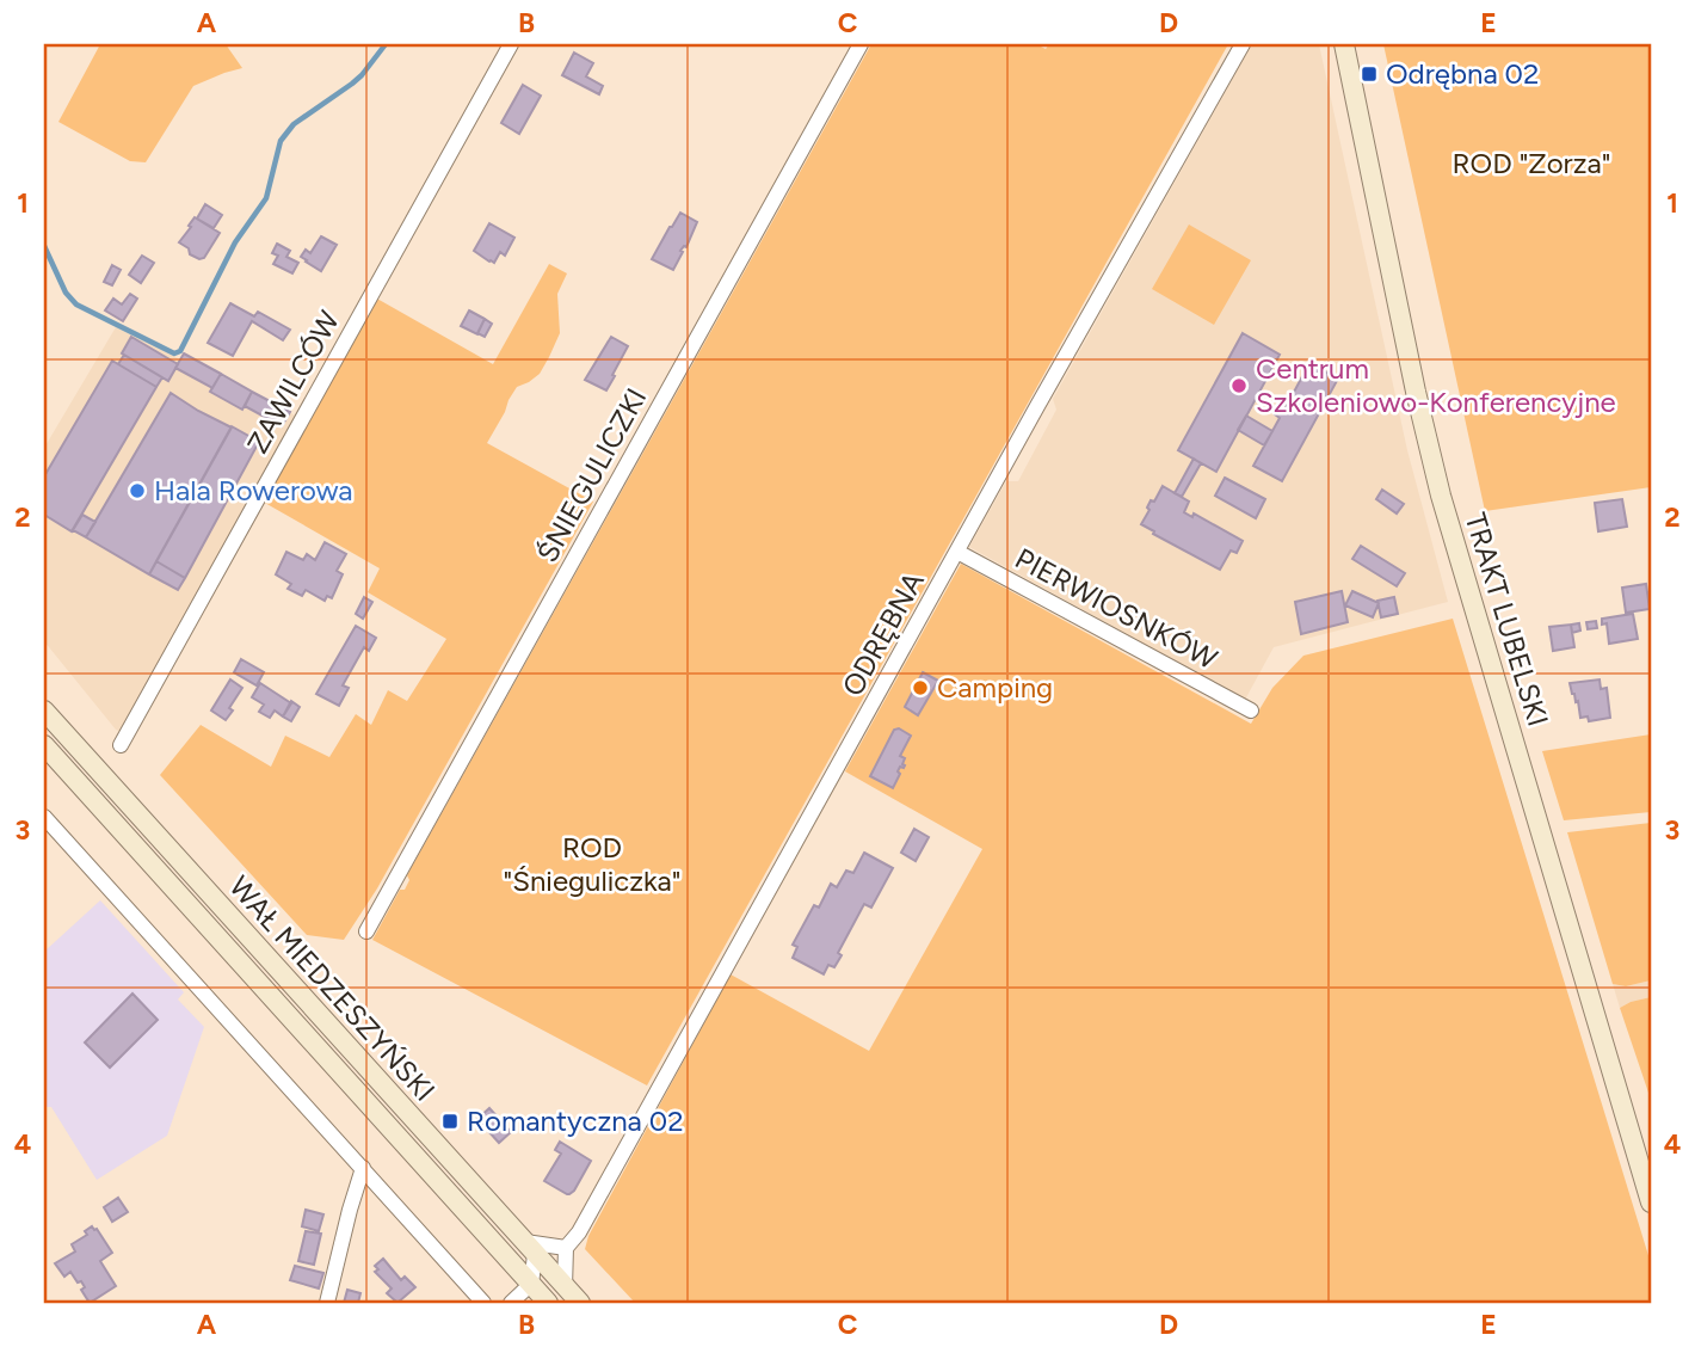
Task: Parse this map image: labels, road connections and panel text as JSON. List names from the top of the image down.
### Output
{
  "streets": {
    "main road": ["TRAKT LUBELSKI", "WAŁ MIEDZESZYŃSKI"],
    "street": [
      "ZAWILCÓW",
      "ŚNIEGULICZKI",
      "PIERWIOSNKÓW",
      "ODRĘBNA"
    ]
  },
  "crossings": [
    ["PIERWIOSNKÓW", "ODRĘBNA"]
  ],
  "parks": ["ROD \"Zorza\"", "ROD \"Śnieguliczka\""],
  "places": {
    "transit": ["Odrębna 02", "Romantyczna 02"],
    "other": ["Centrum Szkoleniowo-Konferencyjne", "Hala Rowerowa", "Camping"]
  },
  "grid": {
    "columns": [
      "A",
      "B",
      "C",
      "D",
      "E"
    ],
    "rows": [
      "1",
      "2",
      "3",
      "4"
    ]
  }
}
